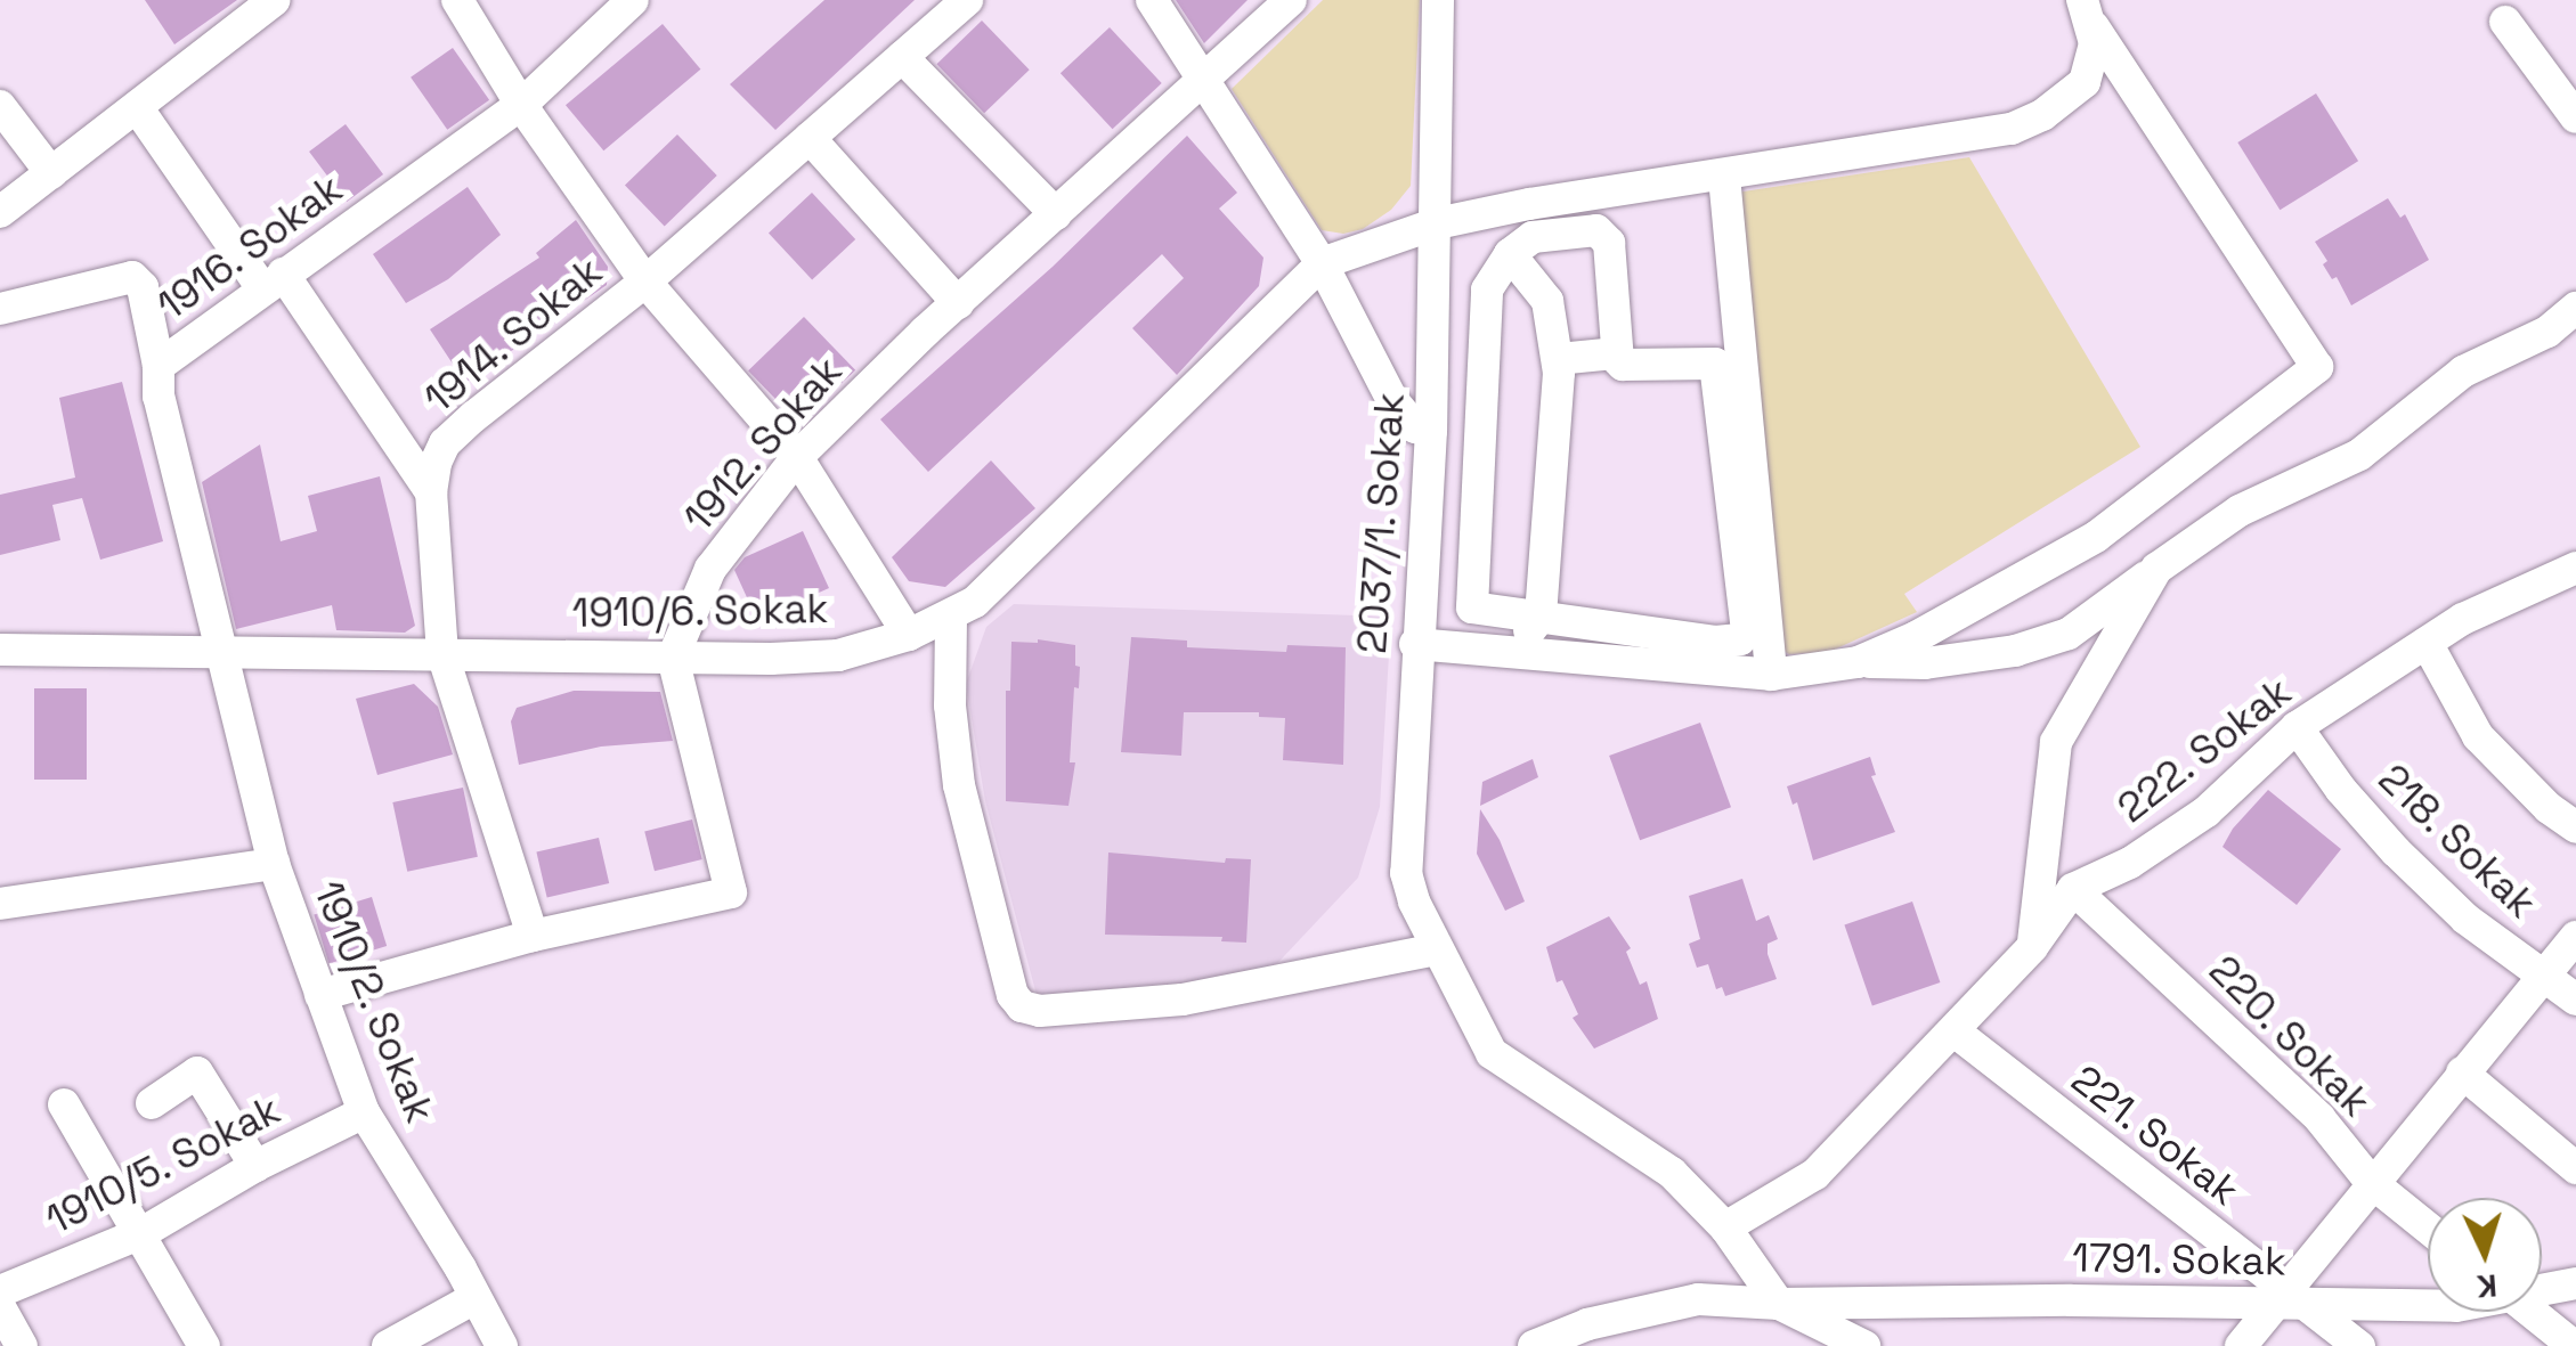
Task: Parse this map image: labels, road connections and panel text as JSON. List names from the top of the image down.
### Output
{
  "streets": {
    "street": [
      "1916. Sokak",
      "1914. Sokak",
      "1912. Sokak",
      "2037/1. Sokak",
      "1910/6. Sokak",
      "222. Sokak",
      "218. Sokak",
      "1910/2. Sokak",
      "220. Sokak",
      "221. Sokak",
      "1910/5. Sokak",
      "1791. Sokak"
    ]
  },
  "crossings": [
    ["1916. Sokak", "1910/6. Sokak"],
    ["1916. Sokak", "1910/2. Sokak"],
    ["1914. Sokak", "1910/6. Sokak"],
    ["1912. Sokak", "1910/6. Sokak"],
    ["2037/1. Sokak", "222. Sokak"],
    ["2037/1. Sokak", "1791. Sokak"],
    ["1910/6. Sokak", "1910/2. Sokak"],
    ["222. Sokak", "218. Sokak"],
    ["222. Sokak", "220. Sokak"],
    ["222. Sokak", "221. Sokak"],
    ["1910/2. Sokak", "1910/5. Sokak"],
    ["221. Sokak", "1791. Sokak"]
  ],
  "north": "bottom"
}
